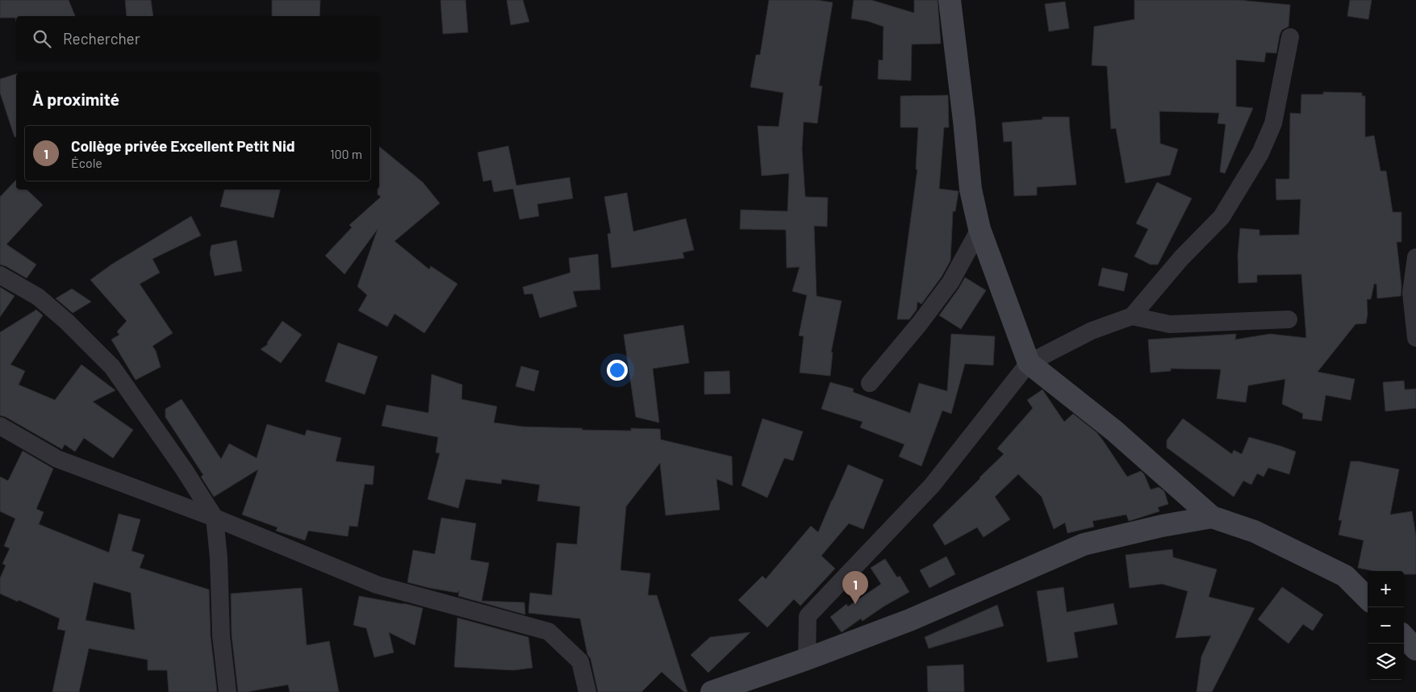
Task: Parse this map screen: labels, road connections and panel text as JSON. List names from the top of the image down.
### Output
{
  "page": {
    "search": "Rechercher",
    "heading": "À proximité",
    "list": [
      {
        "mark": "1",
        "name": "Collège privée Excellent Petit Nid",
        "note": "École",
        "value": "100 m"
      }
    ],
    "map_buttons": ["+", "−"],
    "pins": "1"
  }
}
